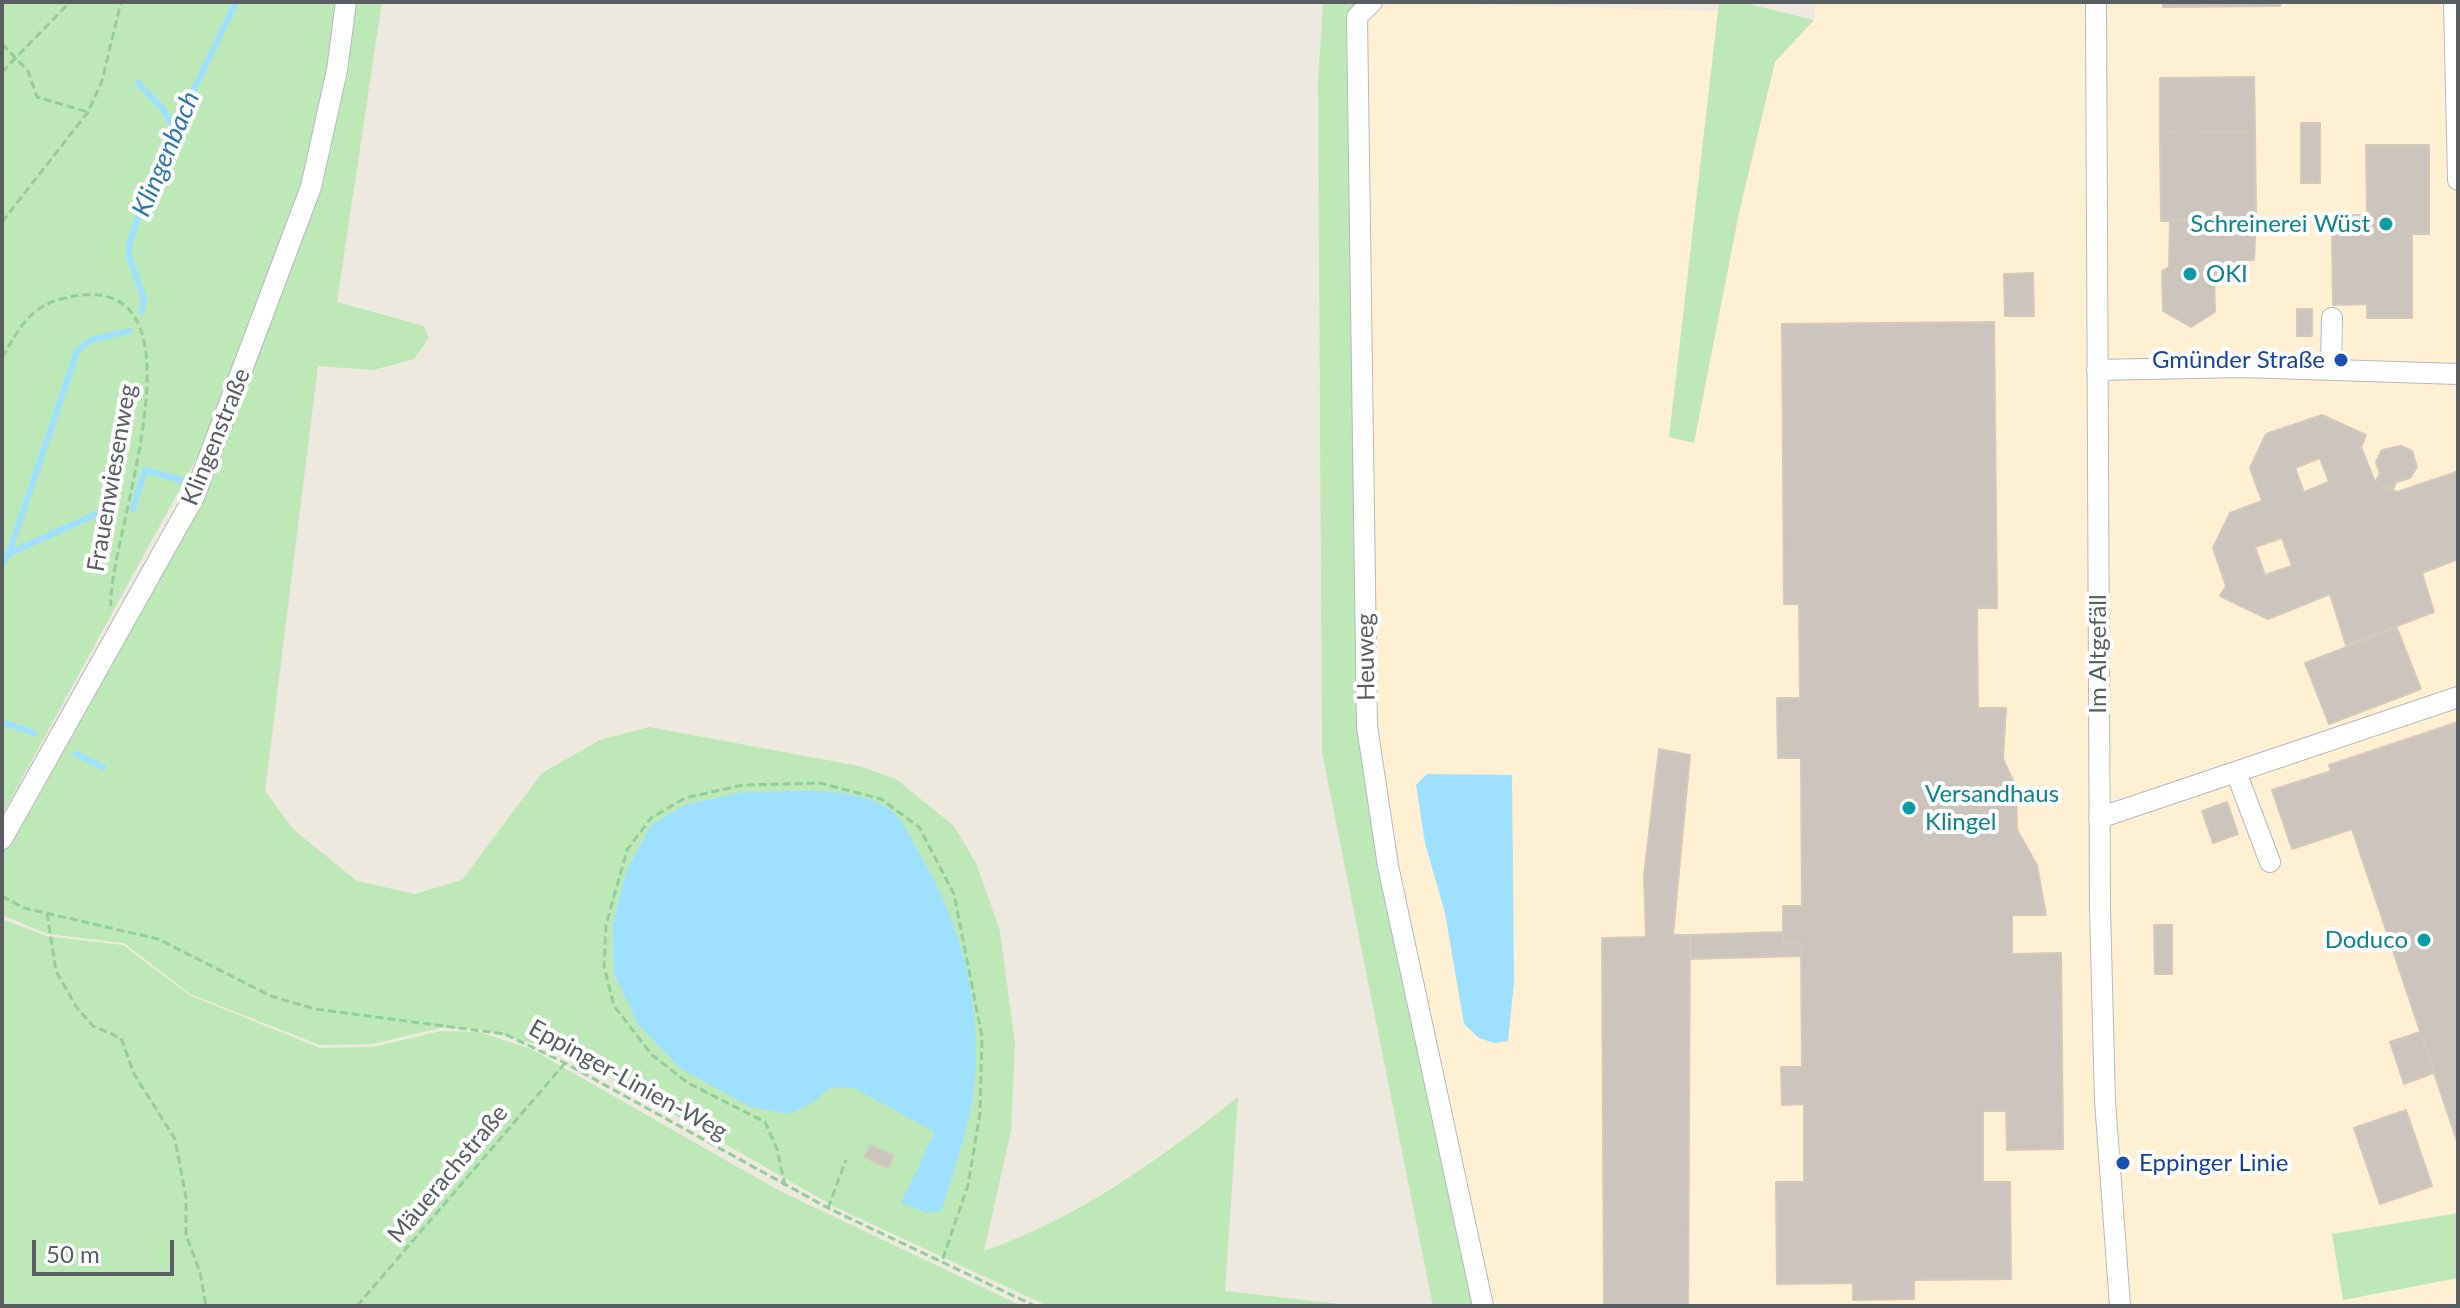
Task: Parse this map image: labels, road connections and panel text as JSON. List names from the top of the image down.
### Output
{
  "streets": {
    "street": ["Klingenstraße", "Im Altgefäll", "Heuweg"],
    "path": ["Frauenwiesenweg", "Eppinger-Linien-Weg", "Mäuerachstraße"]
  },
  "crossings": [
    ["Klingenstraße", "Frauenwiesenweg"],
    ["Eppinger-Linien-Weg", "Mäuerachstraße"]
  ],
  "water": ["Klingenbach"],
  "places": [
    "Schreinerei Wüst",
    "OKI",
    "Gmünder Straße",
    "Versandhaus Klingel",
    "Doduco",
    "Eppinger Linie"
  ],
  "scale_bar": "50 m"
}
